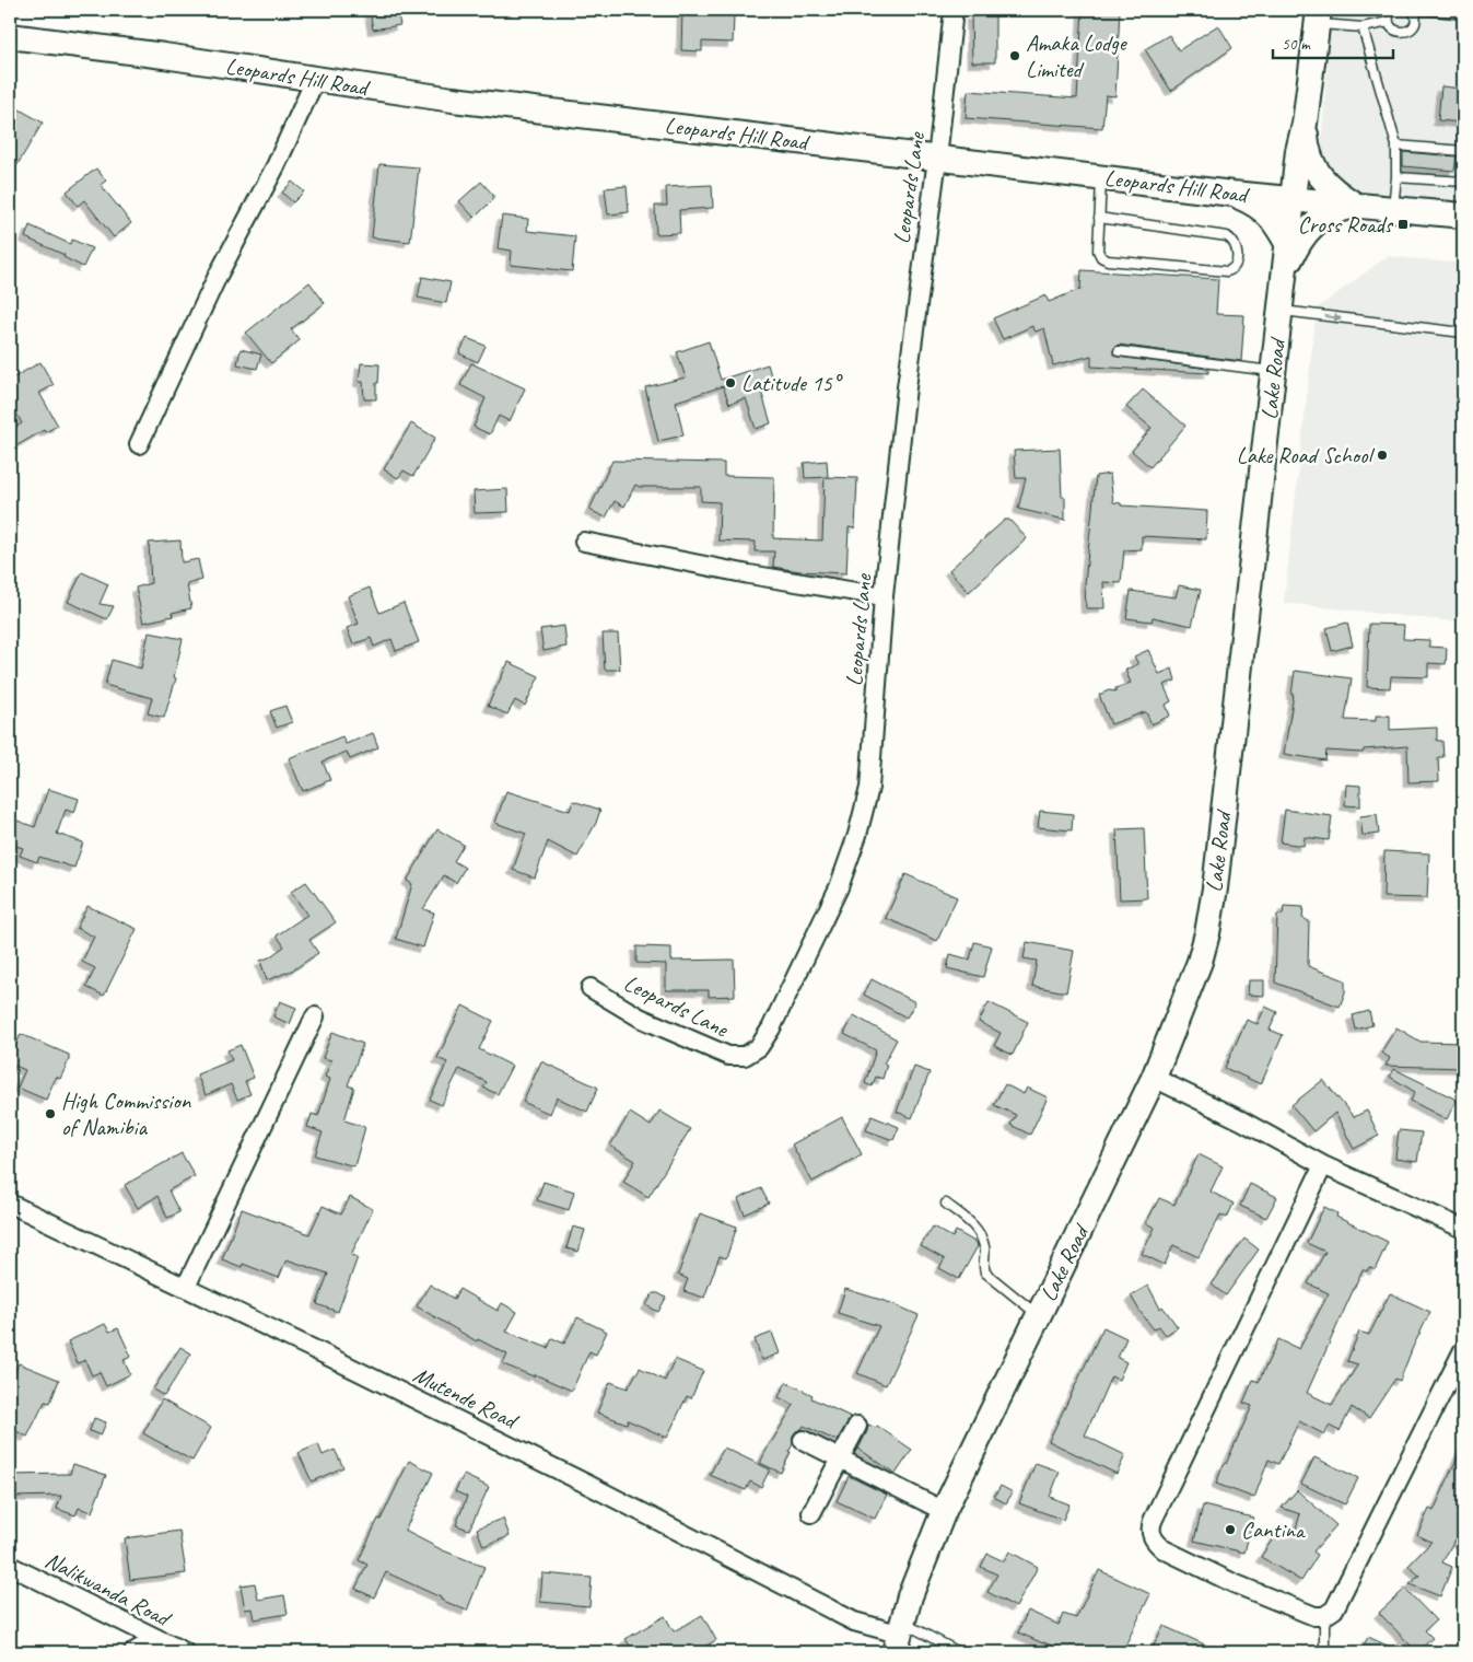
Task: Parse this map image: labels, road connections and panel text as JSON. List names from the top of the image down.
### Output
{
  "streets": {
    "main road": ["Leopards Hill Road", "Lake Road"],
    "street": ["Leopards Lane", "Mutende Road", "Nalikwanda Road"]
  },
  "crossings": [
    ["Leopards Hill Road", "Leopards Lane"],
    ["Leopards Hill Road", "Lake Road"],
    ["Lake Road", "Mutende Road"]
  ],
  "places": {
    "other": [
      "Amaka Lodge Limited",
      "Latitude 15°",
      "Lake Road School",
      "High Commission of Namibia",
      "Cantina"
    ],
    "transit": ["Cross Roads"]
  },
  "scale_bar": "50 m"
}
